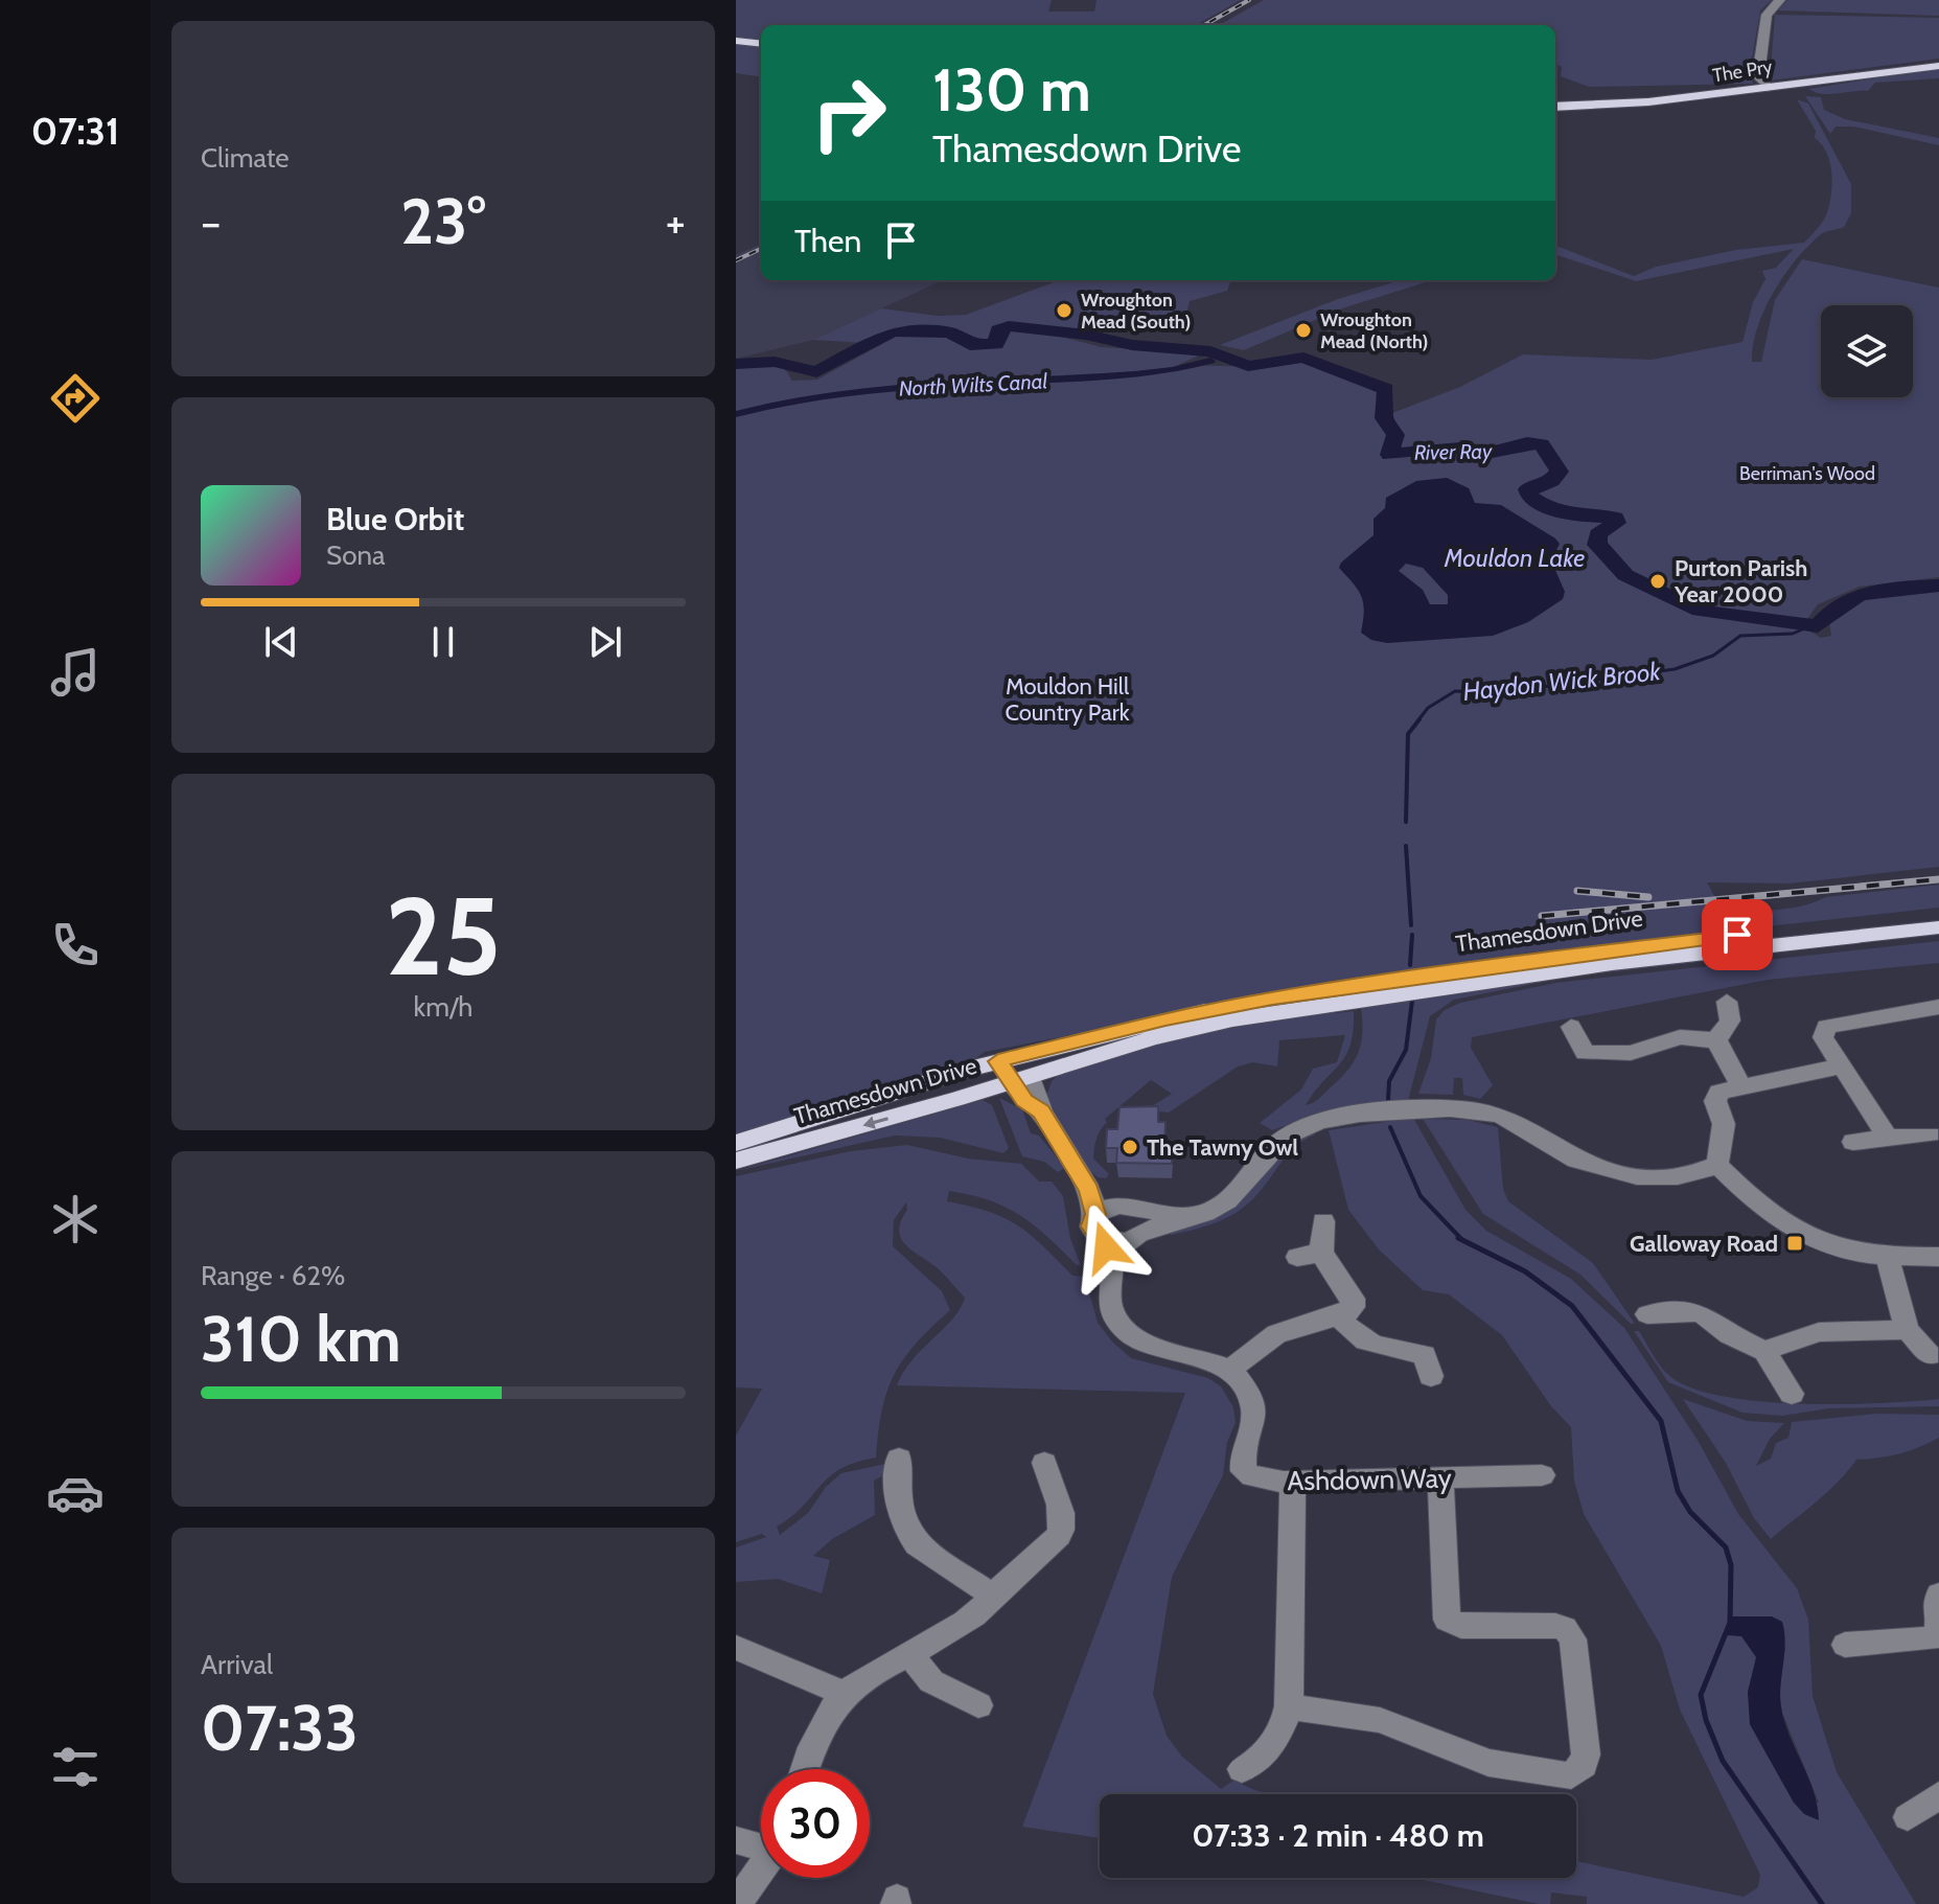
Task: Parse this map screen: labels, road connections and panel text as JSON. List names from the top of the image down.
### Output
{
  "streets": {
    "main road": ["The Pry", "Thamesdown Drive"],
    "street": ["Ashdown Way"]
  },
  "water": [
    "North Wilts Canal",
    "River Ray",
    "Mouldon Lake",
    "Haydon Wick Brook"
  ],
  "parks": ["Berriman's Wood", "Mouldon Hill Country Park"],
  "places": {
    "other": [
      "Wroughton Mead (South)",
      "Wroughton Mead (North)",
      "Purton Parish Year 2000",
      "The Tawny Owl"
    ],
    "transit": ["Galloway Road"]
  },
  "page": {
    "tabs": "07:31",
    "tile": [
      "Climate",
      ["25", "km/h"],
      ["Range · 62%", "310 km"],
      ["Arrival", "07:33"]
    ],
    "turn": ["130 m", "Thamesdown Drive"],
    "heat": ["−", "23°", "+"],
    "then": "Then",
    "song": ["Blue Orbit", "Sona"],
    "limit": "30",
    "trip": "07:33 · 2 min · 480 m"
  }
}
